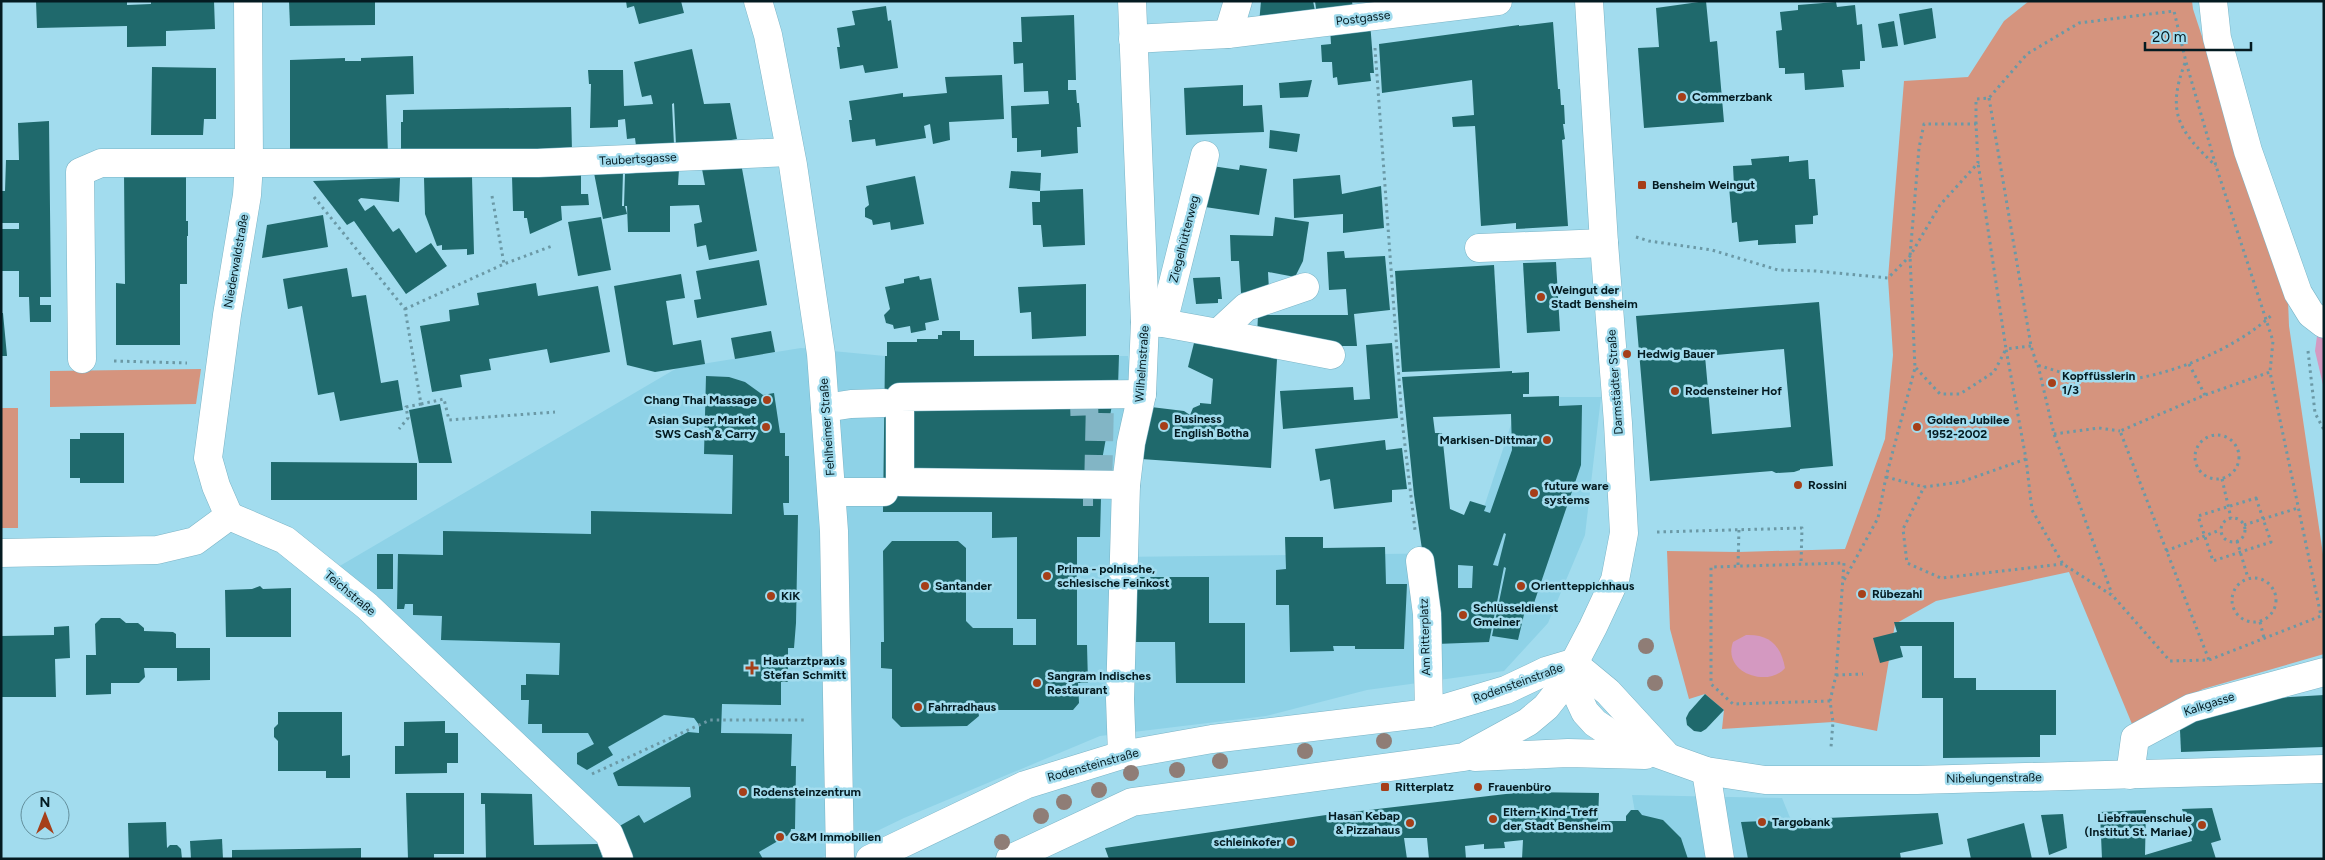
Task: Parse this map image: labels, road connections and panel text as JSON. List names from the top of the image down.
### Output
{
  "streets": {
    "street": [
      "Postgasse",
      "Taubertsgasse",
      "Ziegelhütterweg",
      "Niederwaldstraße",
      "Wilhelmstraße",
      "Darmstädter Straße",
      "Fehlheimer Straße",
      "Teichstraße",
      "Am Ritterplatz",
      "Rodensteinstraße",
      "Kalkgasse",
      "Nibelungenstraße"
    ]
  },
  "crossings": [
    ["Postgasse", "Wilhelmstraße"],
    ["Taubertsgasse", "Niederwaldstraße"],
    ["Taubertsgasse", "Fehlheimer Straße"],
    ["Ziegelhütterweg", "Wilhelmstraße"],
    ["Niederwaldstraße", "Teichstraße"],
    ["Wilhelmstraße", "Rodensteinstraße"],
    ["Darmstädter Straße", "Rodensteinstraße"],
    ["Darmstädter Straße", "Nibelungenstraße"],
    ["Am Ritterplatz", "Rodensteinstraße"],
    ["Rodensteinstraße", "Nibelungenstraße"],
    ["Kalkgasse", "Nibelungenstraße"]
  ],
  "places": {
    "other": [
      "Commerzbank",
      "Weingut der Stadt Bensheim",
      "Hedwig Bauer",
      "Kopffüsslerin 1/3",
      "Rodensteiner Hof",
      "Chang Thai Massage",
      "Business English Botha",
      "Asian Super Market SWS Cash & Carry",
      "Golden Jubilee 1952-2002",
      "Markisen-Dittmar",
      "Rossini",
      "future ware systems",
      "Prima - polnische, schlesische Feinkost",
      "Santander",
      "Orientteppichhaus",
      "Rübezahl",
      "KiK",
      "Schlüsseldienst Gmeiner",
      "Sangram Indisches Restaurant",
      "Fahrradhaus",
      "Frauenbüro",
      "Rodensteinzentrum",
      "Eltern-Kind-Treff der Stadt Bensheim",
      "Targobank",
      "Hasan Kebap & Pizzahaus",
      "Liebfrauenschule (Institut St. Mariae)",
      "G&M Immobilien",
      "schleinkofer"
    ],
    "transit": ["Bensheim Weingut", "Ritterplatz"],
    "health": ["Hautarztpraxis Stefan Schmitt"]
  },
  "scale_bar": "20 m",
  "north": "top"
}
